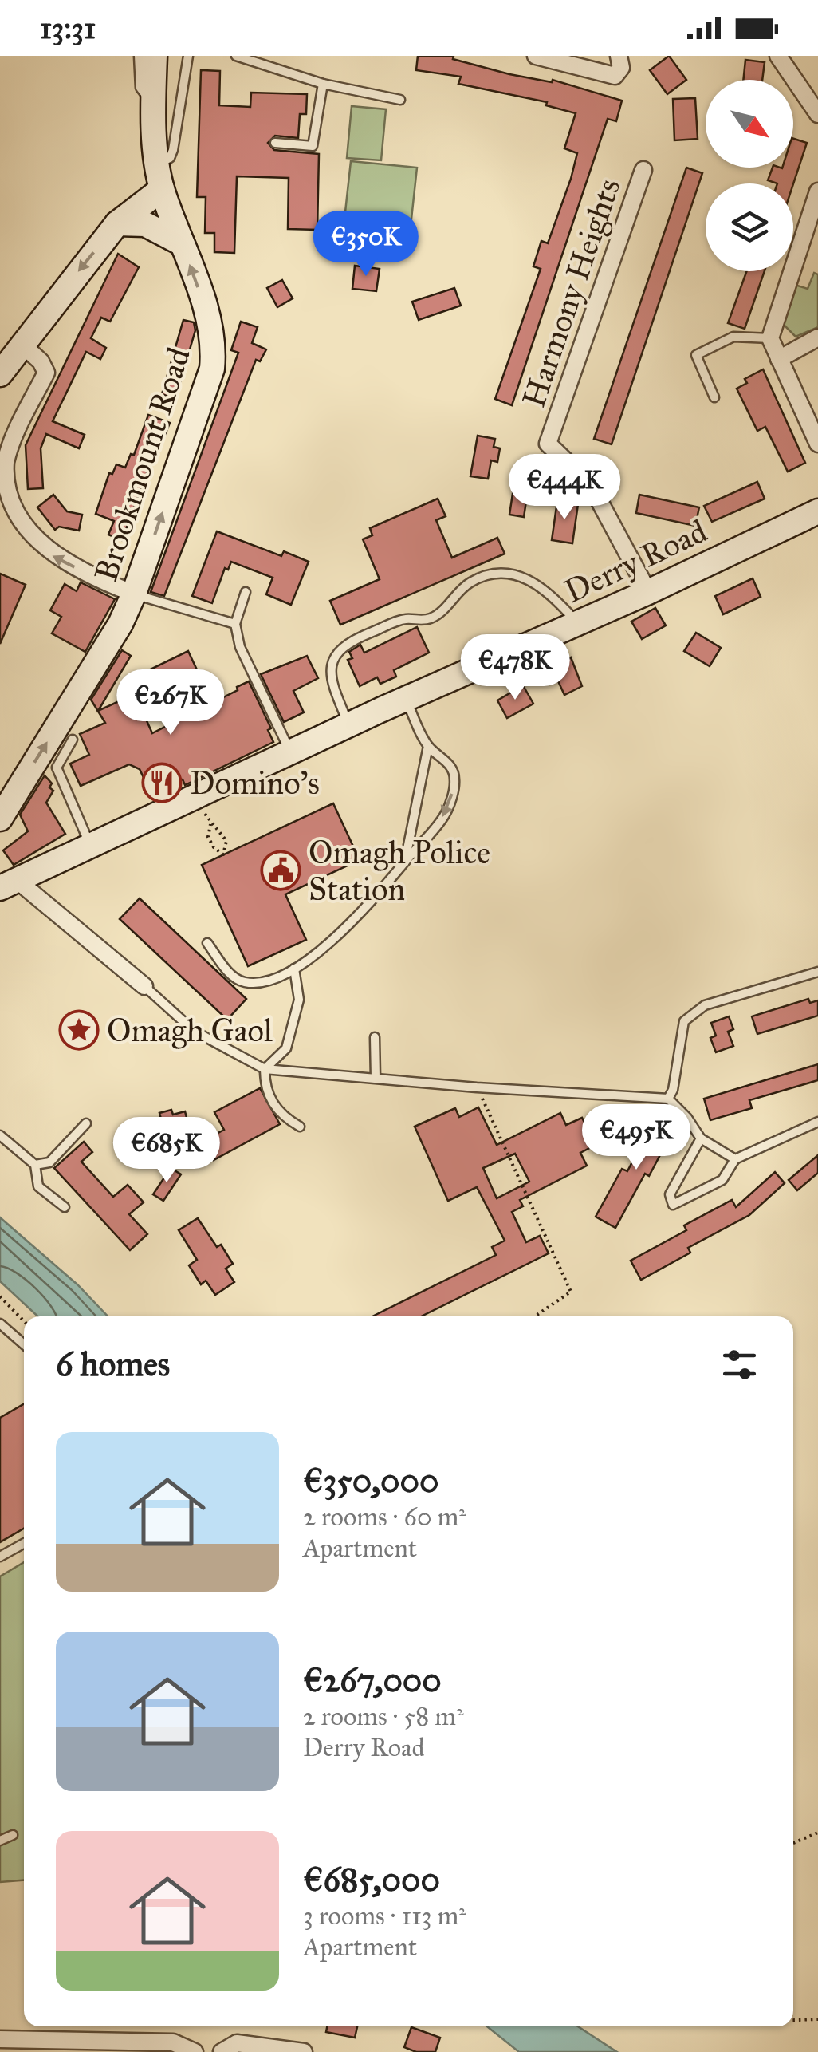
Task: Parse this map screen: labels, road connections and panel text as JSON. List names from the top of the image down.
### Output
{
  "streets": {
    "street": ["Harmony Heights", "Brookmount Road", "Derry Road"]
  },
  "crossings": [
    ["Harmony Heights", "Derry Road"]
  ],
  "one_way": ["Brookmount Road"],
  "places": {
    "restaurant": ["Domino's"],
    "public building": ["Omagh Police Station"],
    "place": ["Omagh Gaol"]
  },
  "north": "bottom right",
  "page": {
    "status": "13:31",
    "price": [
      "€350K",
      "€444K",
      "€478K",
      "€267K",
      "€495K",
      "€685K"
    ],
    "heading": "6 homes",
    "list": [
      {
        "name": "€350,000",
        "note": "2 rooms · 60 m² · Apartment"
      },
      {
        "name": "€267,000",
        "note": "2 rooms · 58 m² · Derry Road"
      },
      {
        "name": "€685,000",
        "note": "3 rooms · 113 m² · Apartment"
      }
    ]
  }
}
